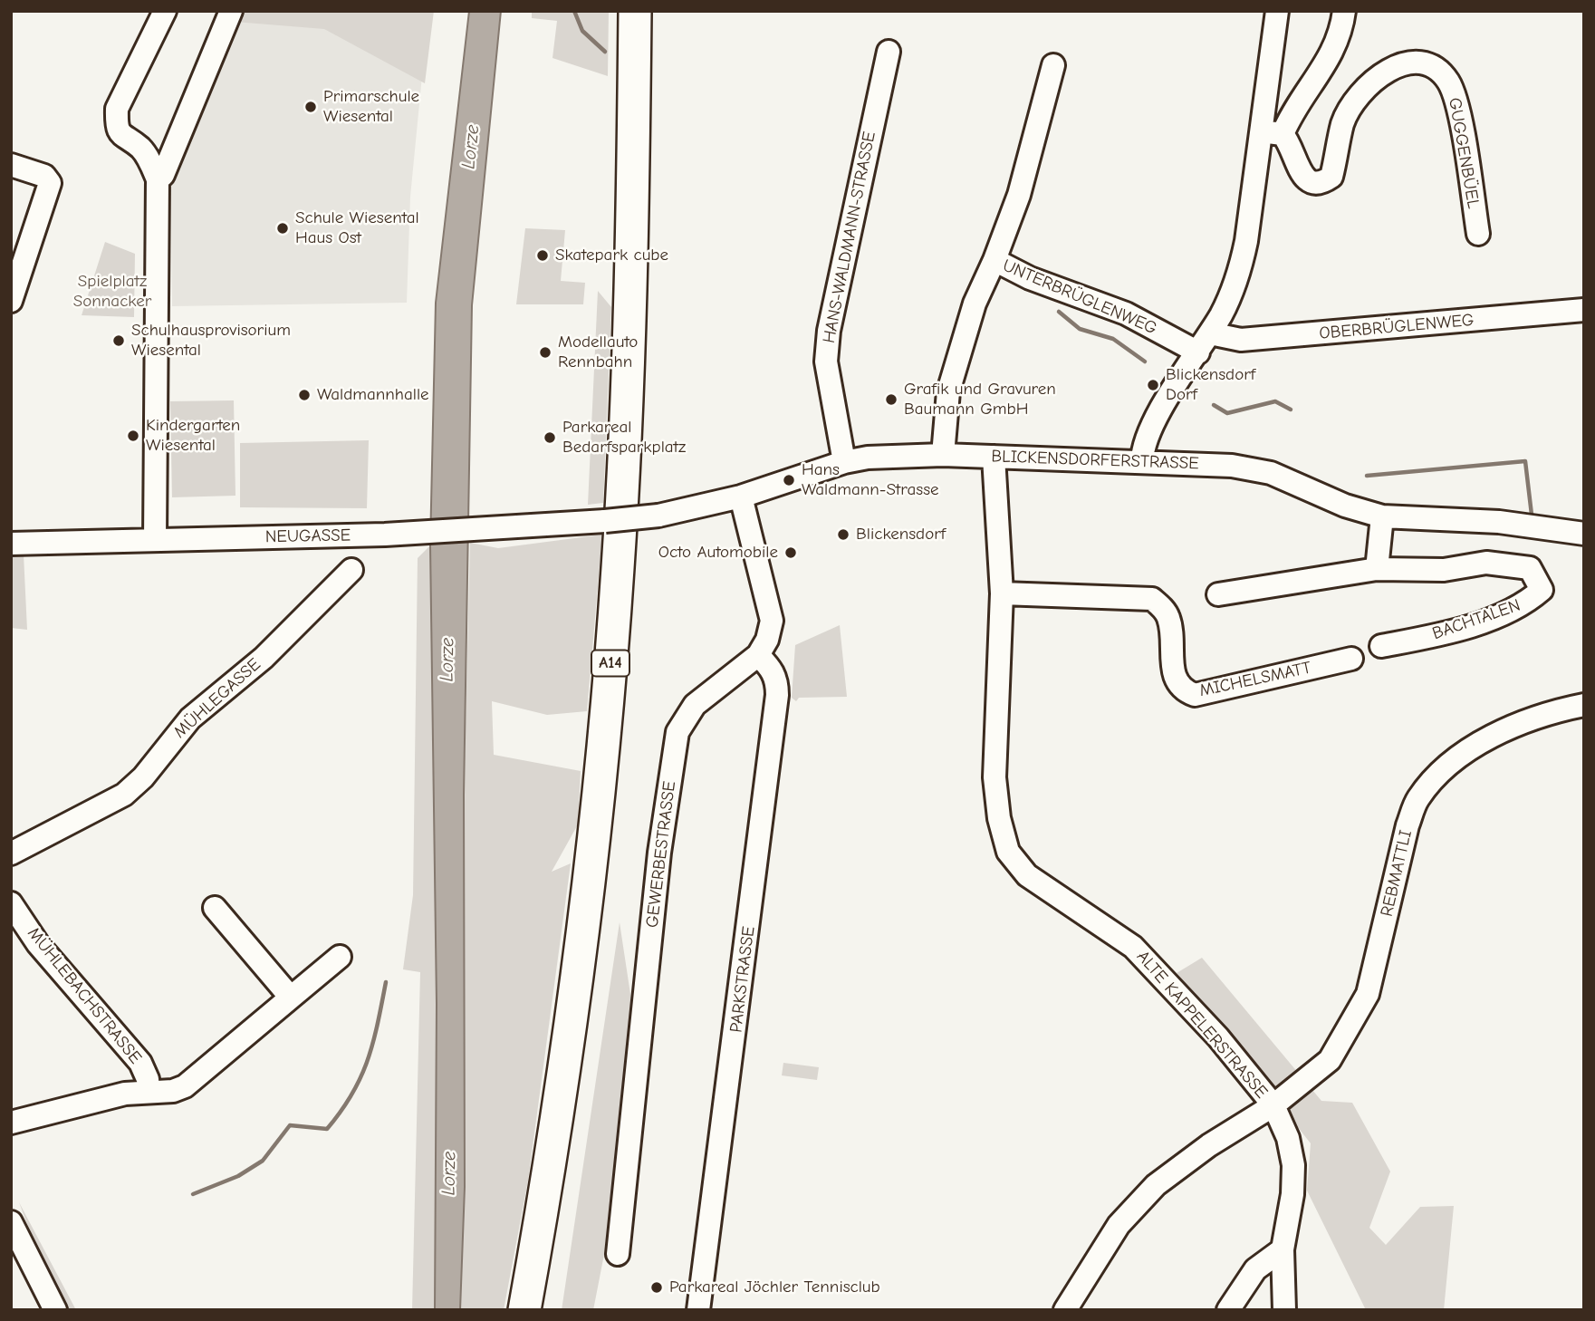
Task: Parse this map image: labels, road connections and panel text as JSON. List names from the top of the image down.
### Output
{
  "streets": {
    "highway": ["A14"],
    "street": [
      "GUGGENBÜEL",
      "HANS-WALDMANN-STRASSE",
      "UNTERBRÜGLENWEG",
      "OBERBRÜGLENWEG",
      "BLICKENSDORFERSTRASSE",
      "NEUGASSE",
      "BACHTALEN",
      "MICHELSMATT",
      "MÜHLEGASSE",
      "GEWERBESTRASSE",
      "REBMATTLI",
      "PARKSTRASSE",
      "MÜHLEBACHSTRASSE",
      "ALTE KAPPELERSTRASSE"
    ]
  },
  "crossings": [
    ["HANS-WALDMANN-STRASSE", "BLICKENSDORFERSTRASSE"],
    ["UNTERBRÜGLENWEG", "BLICKENSDORFERSTRASSE"],
    ["BLICKENSDORFERSTRASSE", "NEUGASSE"],
    ["BLICKENSDORFERSTRASSE", "GEWERBESTRASSE"],
    ["BLICKENSDORFERSTRASSE", "ALTE KAPPELERSTRASSE"],
    ["MICHELSMATT", "ALTE KAPPELERSTRASSE"],
    ["GEWERBESTRASSE", "PARKSTRASSE"],
    ["REBMATTLI", "ALTE KAPPELERSTRASSE"]
  ],
  "water": ["Lorze"],
  "parks": ["Spielplatz Sonnacker"],
  "places": [
    "Primarschule Wiesental",
    "Schule Wiesental Haus Ost",
    "Skatepark cube",
    "Schulhausprovisorium Wiesental",
    "Modellauto Rennbahn",
    "Blickensdorf Dorf",
    "Waldmannhalle",
    "Grafik und Gravuren Baumann GmbH",
    "Kindergarten Wiesental",
    "Parkareal Bedarfsparkplatz",
    "Hans Waldmann-Strasse",
    "Blickensdorf",
    "Octo Automobile",
    "Parkareal Jöchler Tennisclub"
  ]
}
